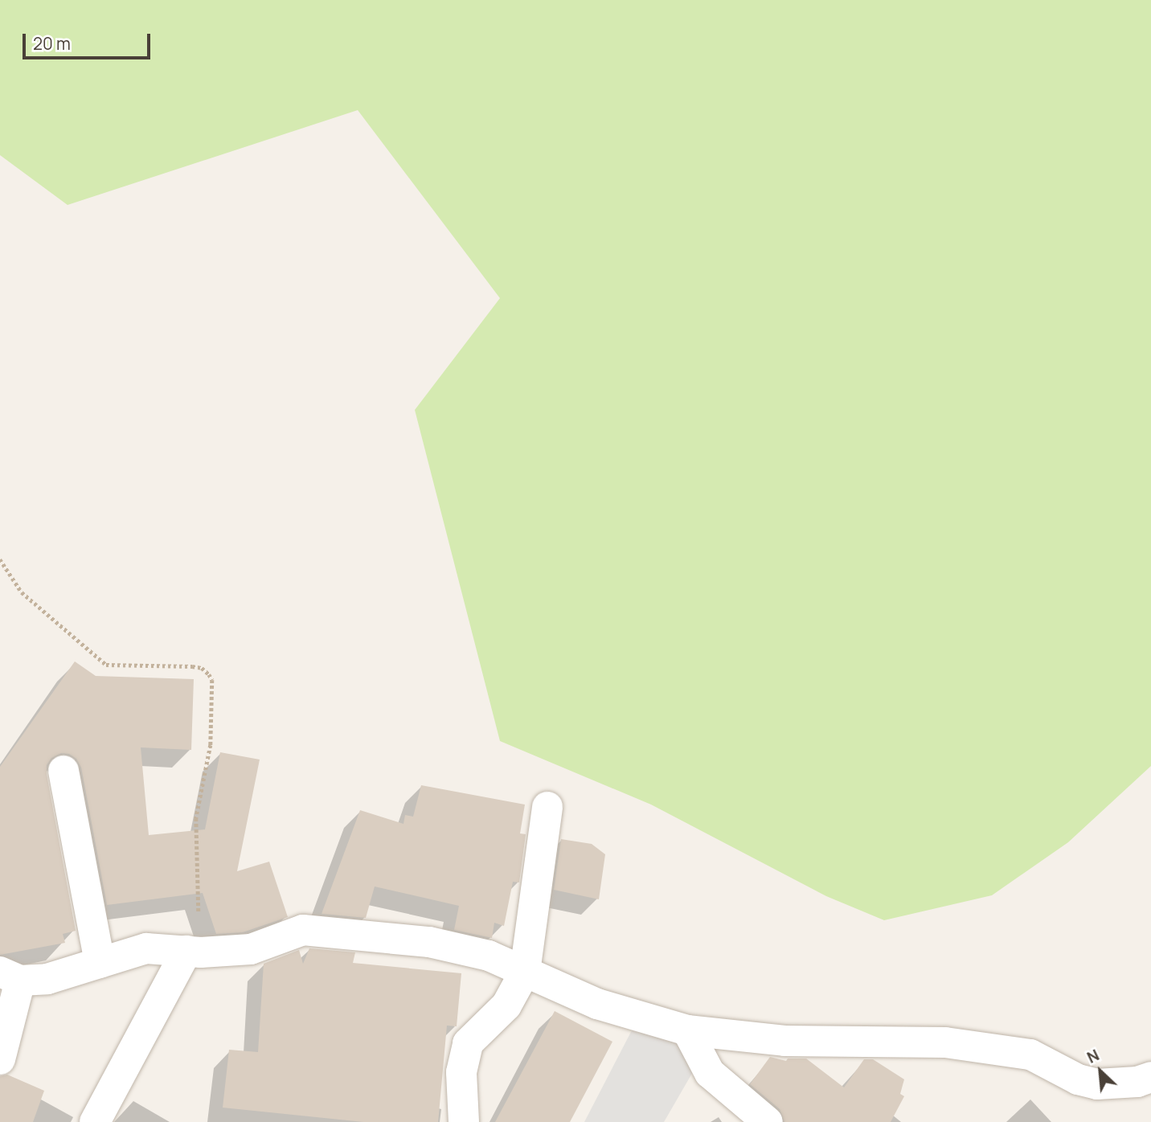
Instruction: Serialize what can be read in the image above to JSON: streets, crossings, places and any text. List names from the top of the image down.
{
  "scale_bar": "20 m",
  "north": "top left"
}
